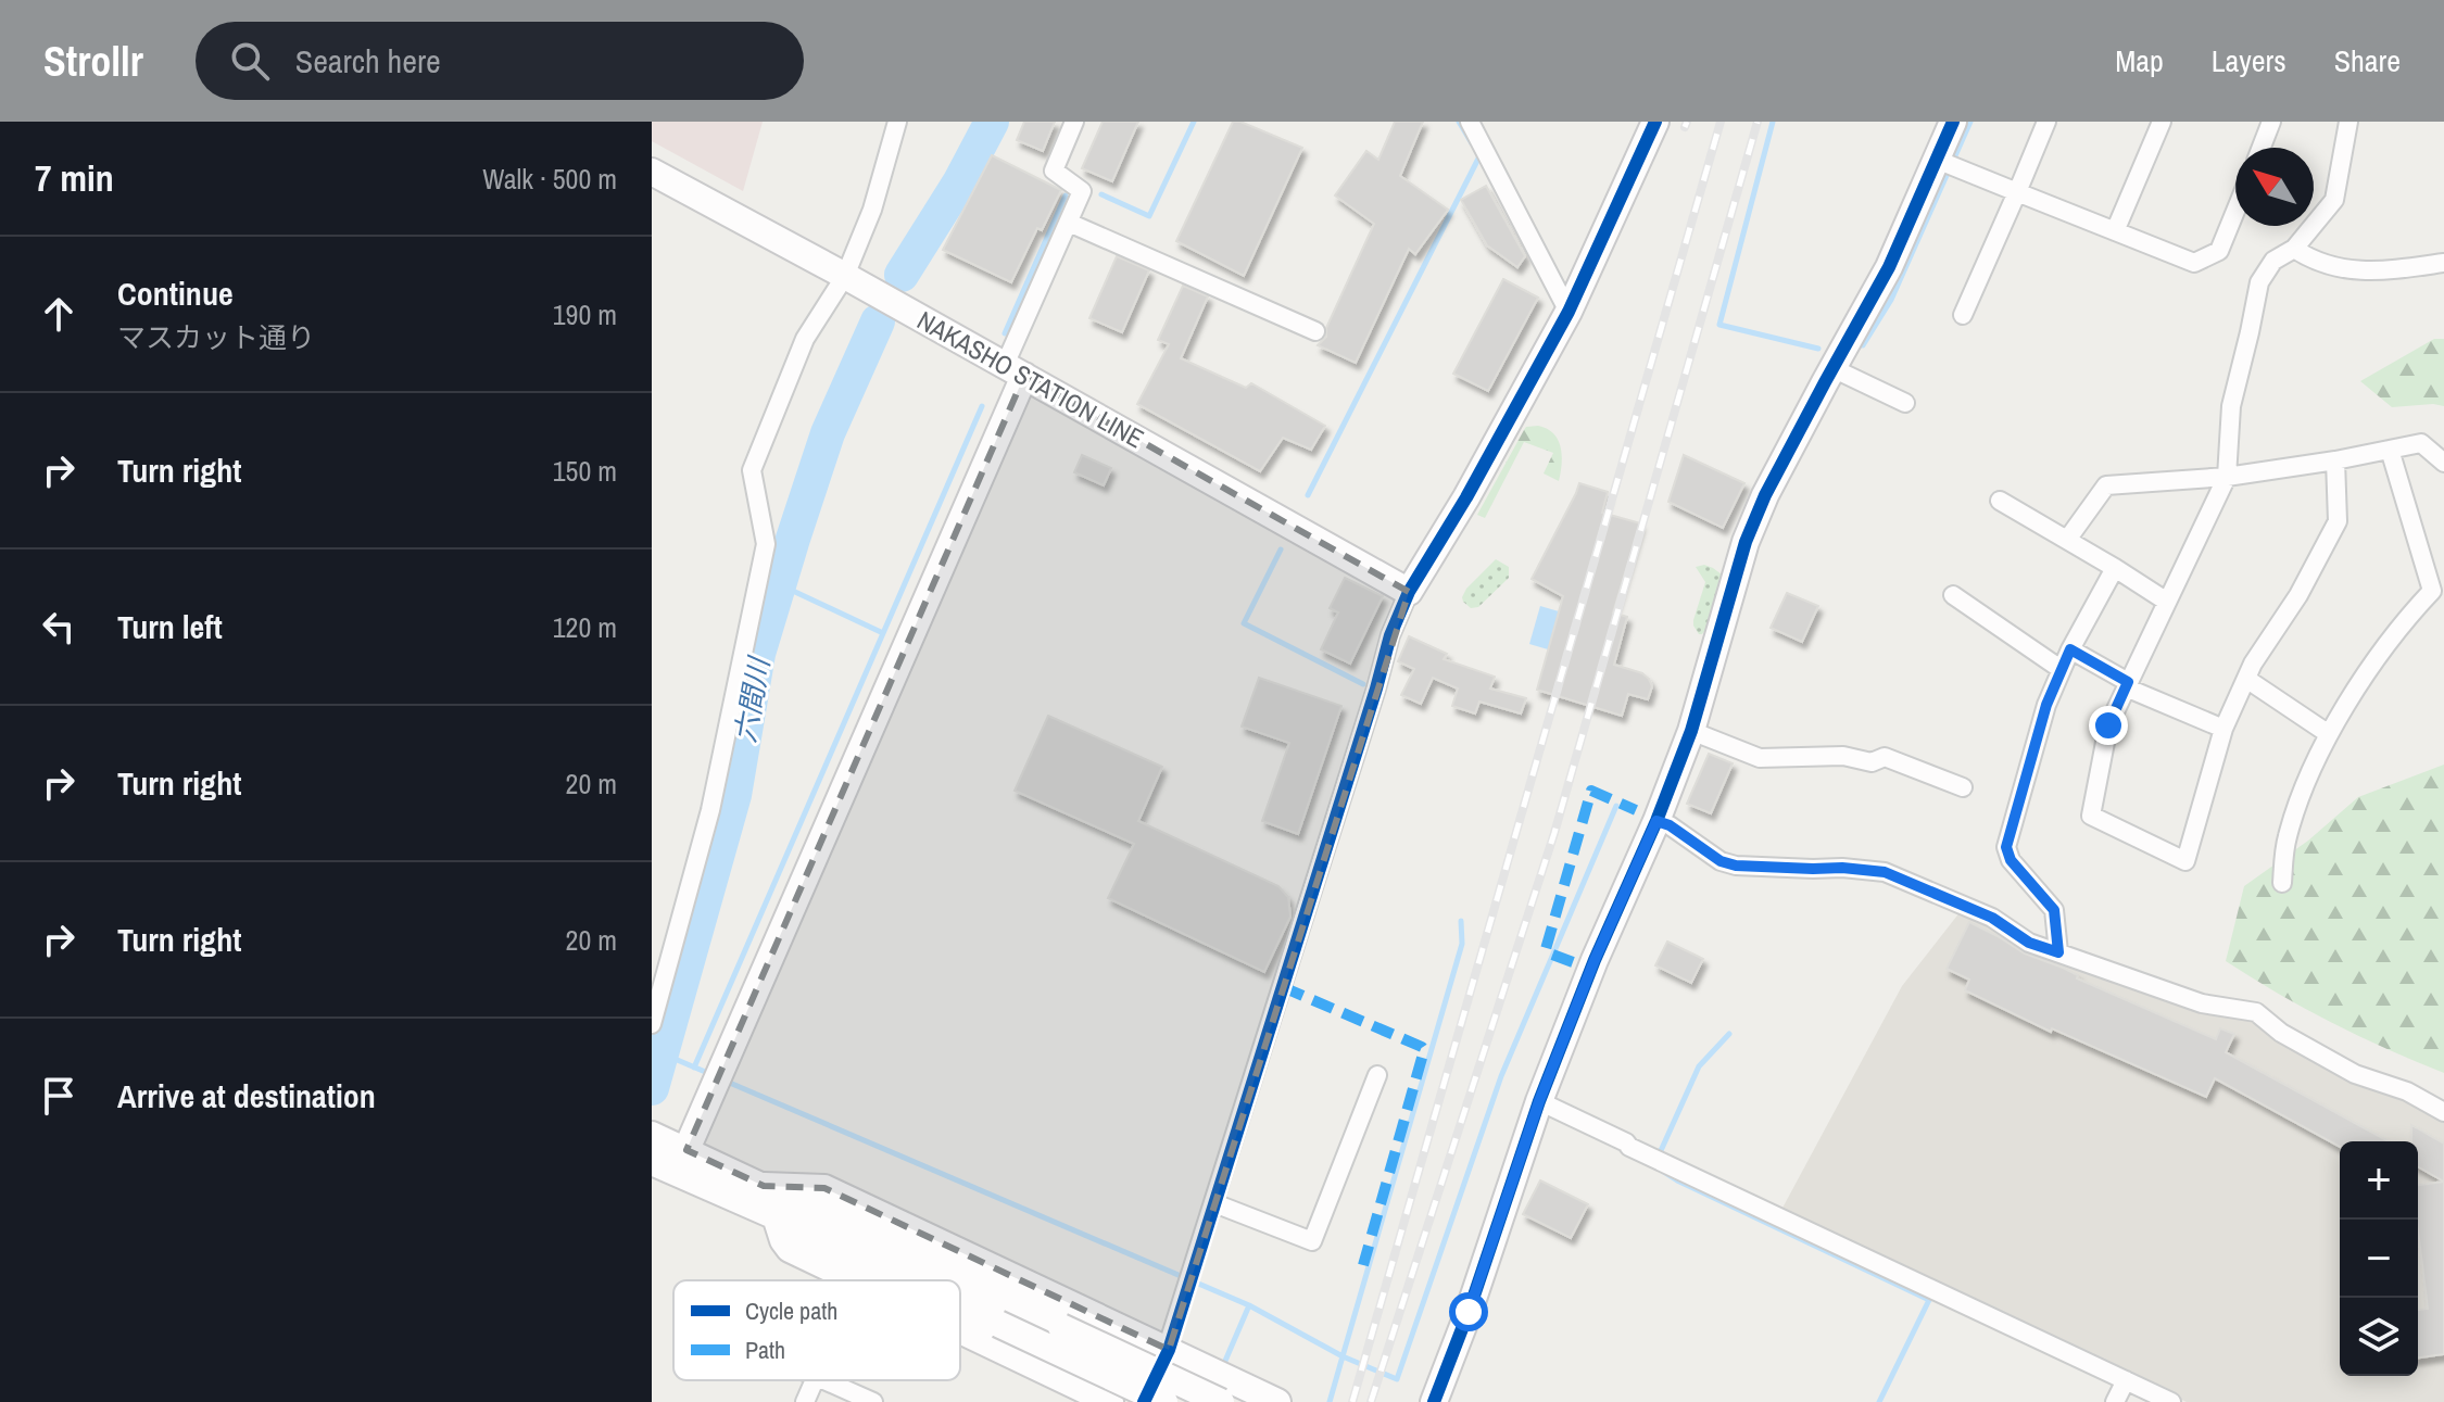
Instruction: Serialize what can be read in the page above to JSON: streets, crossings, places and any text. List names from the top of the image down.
{
  "streets": {
    "main road": ["NAKASHO STATION LINE"]
  },
  "water": ["六間川"],
  "legend": ["Cycle path", "Path"],
  "north": "top left",
  "page": {
    "header": "Strollr",
    "search": "Search here",
    "nav": ["Map", "Layers", "Share"],
    "heading": ["7 min", "Walk · 500 m"],
    "list": [
      ["Continue", "マスカット通り", "190 m"],
      ["Turn right", "150 m"],
      ["Turn left", "120 m"],
      ["Turn right", "20 m"],
      ["Turn right", "20 m"],
      "Arrive at destination"
    ],
    "map_buttons": ["+", "−"]
  }
}
